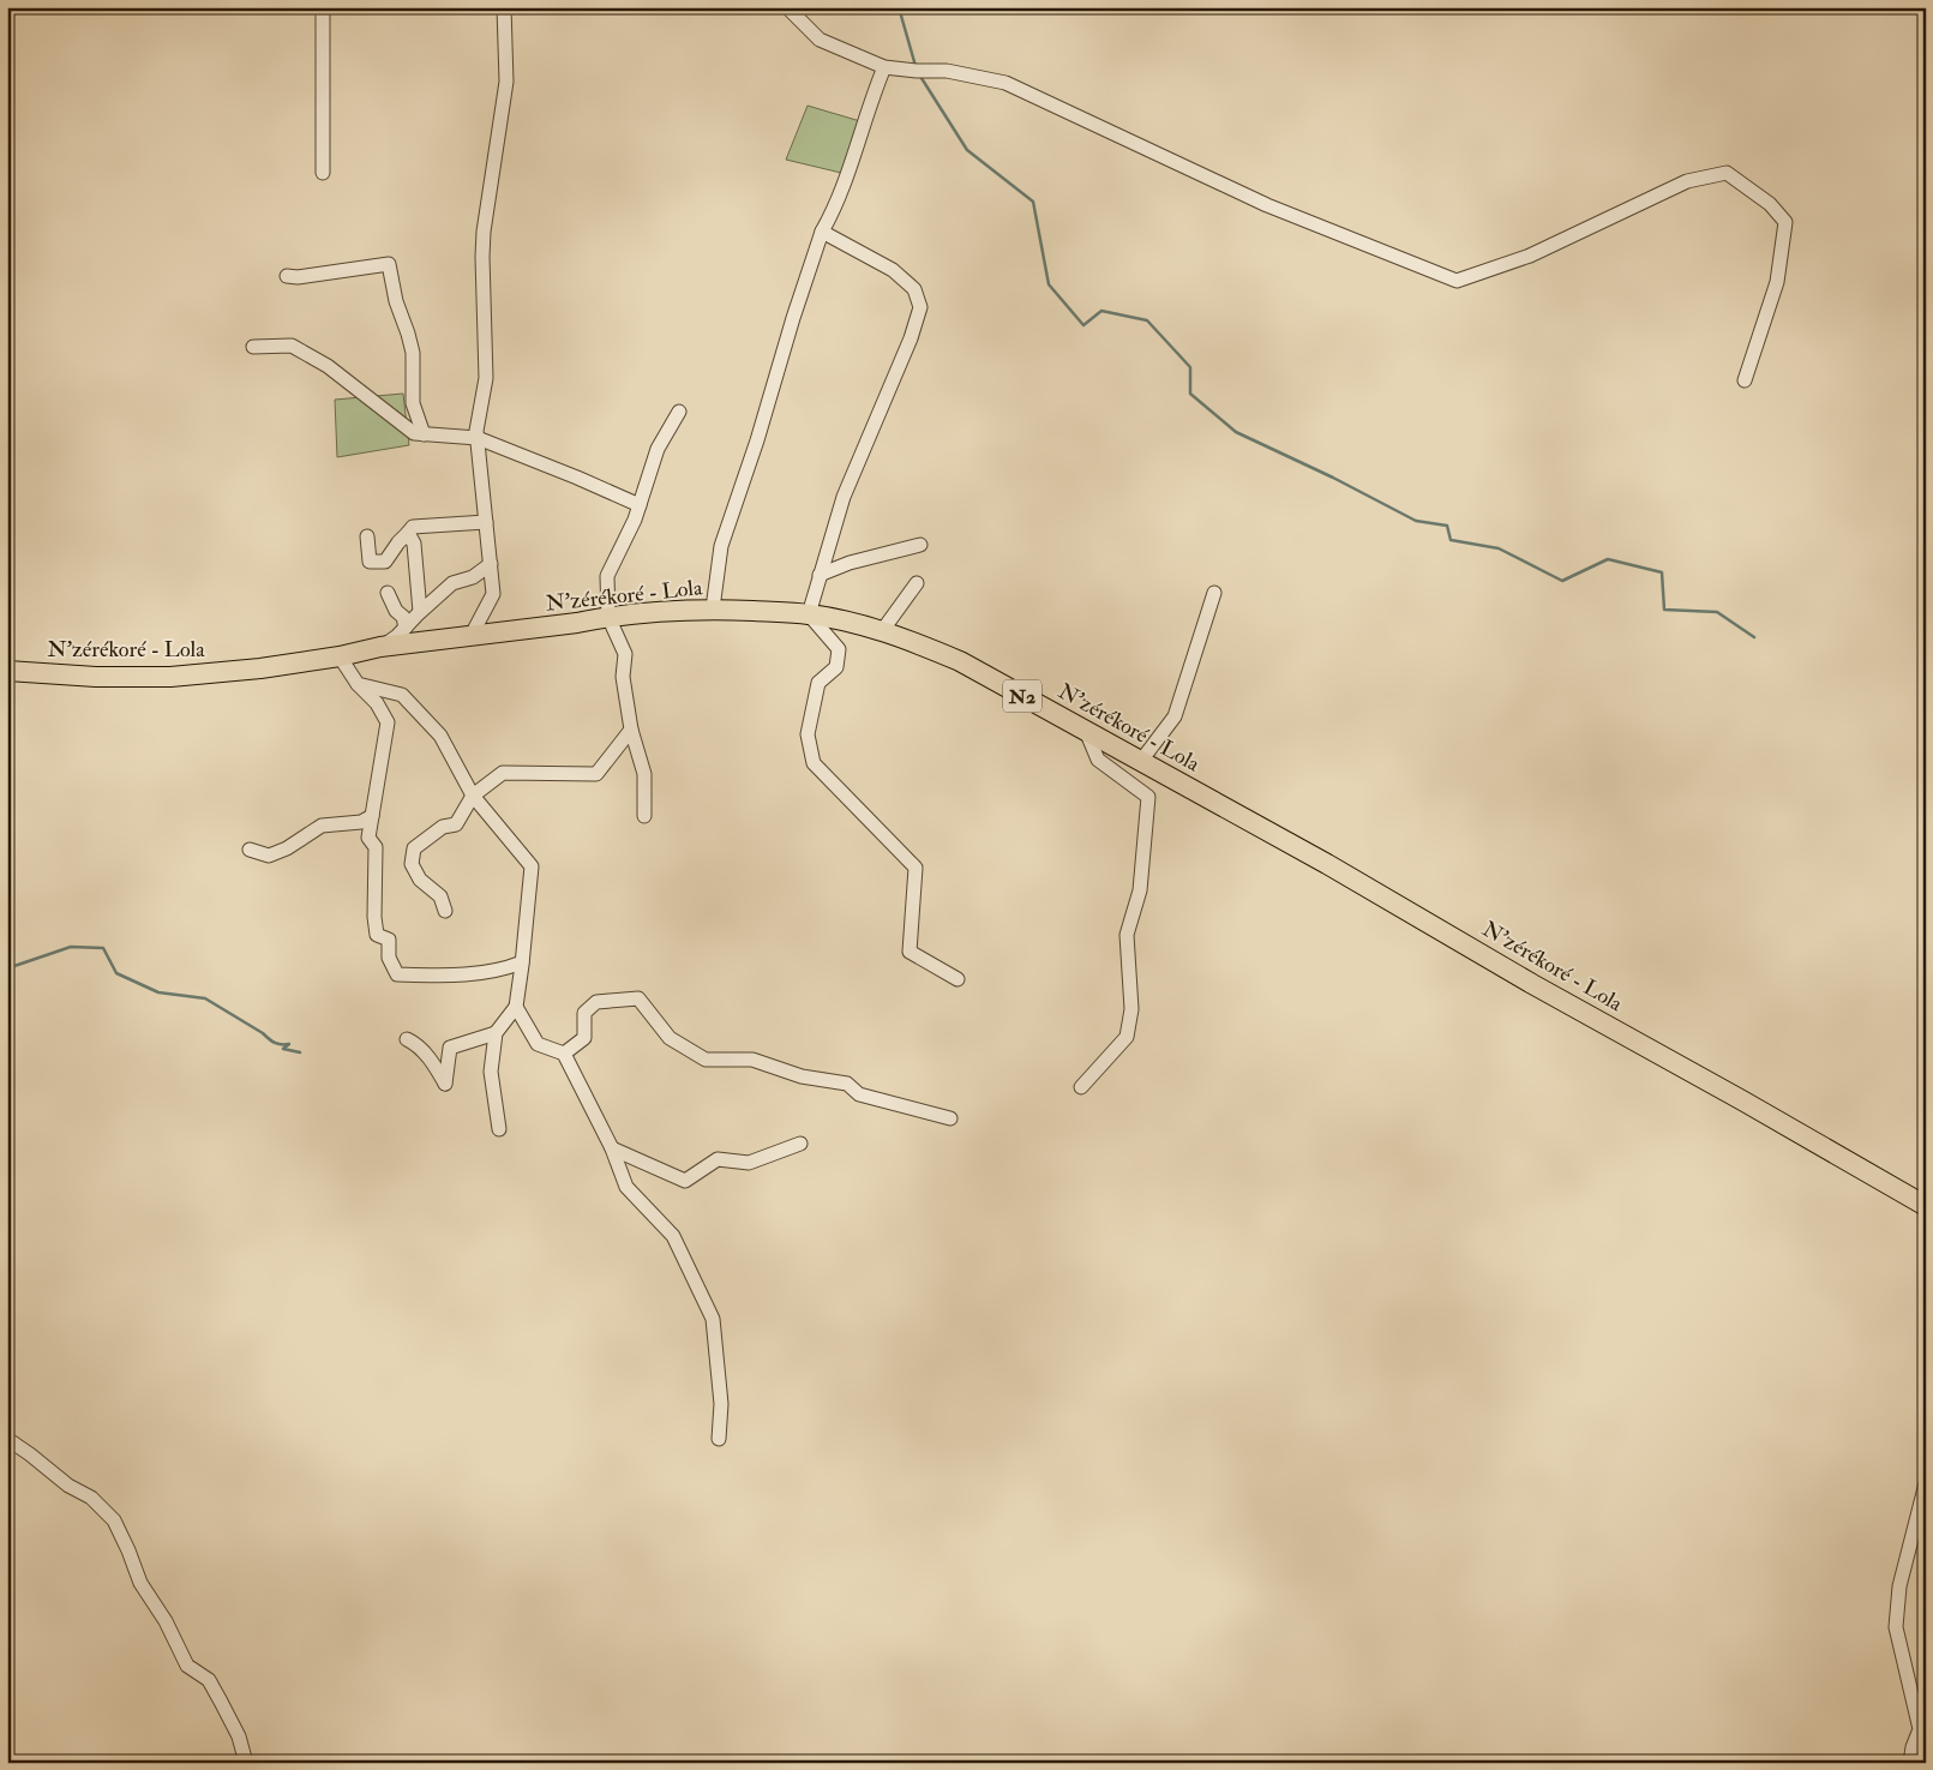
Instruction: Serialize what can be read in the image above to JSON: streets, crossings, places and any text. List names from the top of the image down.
{
  "streets": {
    "highway": ["N'zérékoré - Lola", "N2"]
  }
}
